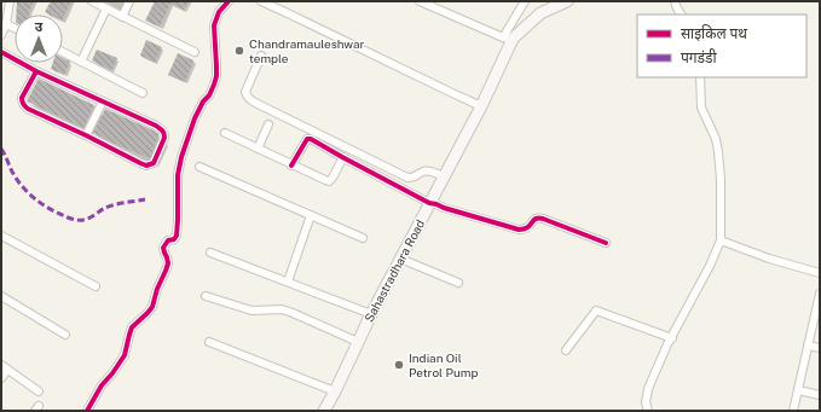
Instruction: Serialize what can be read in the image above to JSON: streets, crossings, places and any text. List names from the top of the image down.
{
  "streets": {
    "main road": ["Sahastradhara Road"]
  },
  "places": ["Chandramauleshwar temple", "Indian Oil Petrol Pump"],
  "legend": ["साइकिल पथ", "पगडंडी"],
  "north": "top"
}
